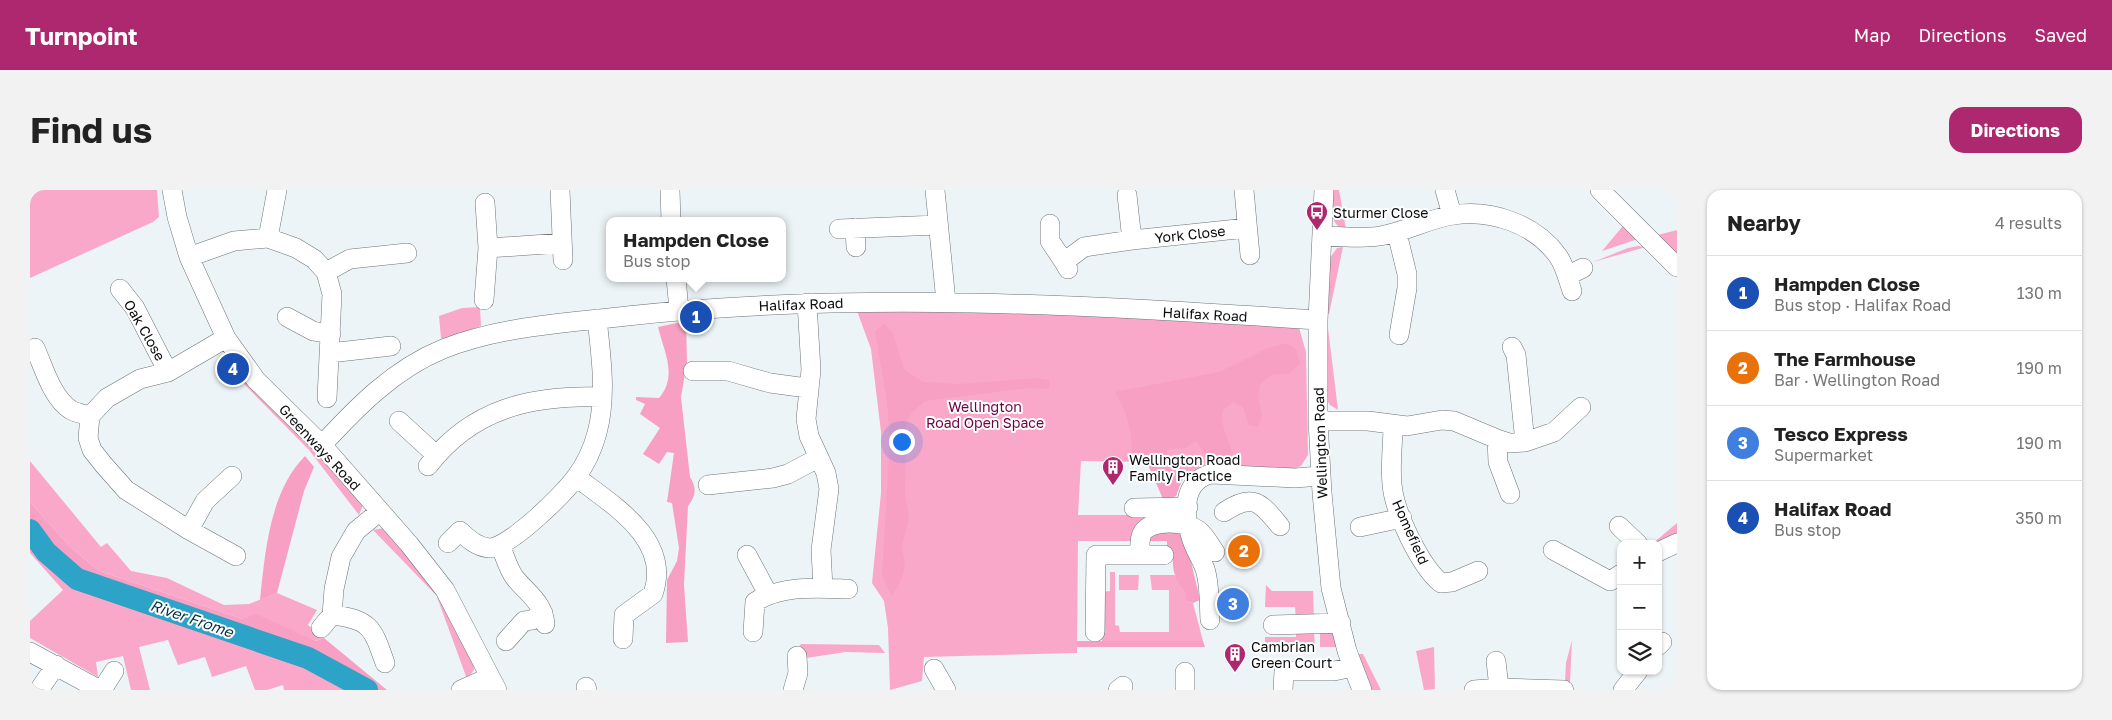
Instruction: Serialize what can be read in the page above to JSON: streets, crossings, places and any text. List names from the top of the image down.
{
  "streets": {
    "street": [
      "York Close",
      "Halifax Road",
      "Oak Close",
      "Wellington Road",
      "Greenways Road",
      "Homefield"
    ]
  },
  "crossings": [
    ["Halifax Road", "Wellington Road"],
    ["Halifax Road", "Greenways Road"],
    ["Oak Close", "Greenways Road"]
  ],
  "water": ["River Frome"],
  "parks": ["Wellington Road Open Space"],
  "places": {
    "bus stop": ["Sturmer Close"],
    "building": ["Wellington Road Family Practice", "Cambrian Green Court"]
  },
  "page": {
    "header": "Turnpoint",
    "nav": ["Map", "Directions", "Saved"],
    "buttons": "Directions",
    "title": "Find us",
    "heading": ["Nearby", "4 results"],
    "popup": ["Hampden Close", "Bus stop"],
    "list": [
      {
        "mark": "1",
        "name": "Hampden Close",
        "note": "Bus stop · Halifax Road",
        "value": "130 m"
      },
      {
        "mark": "2",
        "name": "The Farmhouse",
        "note": "Bar · Wellington Road",
        "value": "190 m"
      },
      {
        "mark": "3",
        "name": "Tesco Express",
        "note": "Supermarket",
        "value": "190 m"
      },
      {
        "mark": "4",
        "name": "Halifax Road",
        "note": "Bus stop",
        "value": "350 m"
      }
    ],
    "pins": [
      "1",
      "4",
      "2",
      "3"
    ],
    "map_buttons": ["+", "−"]
  }
}
